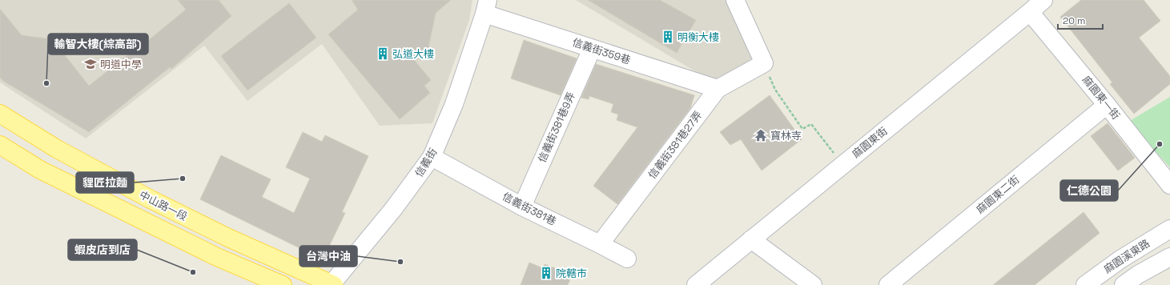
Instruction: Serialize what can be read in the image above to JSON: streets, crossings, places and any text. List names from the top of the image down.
{
  "streets": {
    "main road": ["中山路一段"],
    "street": [
      "信義街359巷",
      "麻園東一街",
      "信義街381巷9弄",
      "麻園東街",
      "信義街381巷27弄",
      "信義街",
      "麻園東二街",
      "信義街381巷",
      "麻園溪東路"
    ]
  },
  "crossings": [
    ["信義街359巷", "信義街381巷9弄"],
    ["信義街359巷", "信義街381巷27弄"],
    ["信義街359巷", "信義街"],
    ["麻園東一街", "麻園東街"],
    ["麻園東一街", "麻園東二街"],
    ["信義街381巷9弄", "信義街381巷"],
    ["信義街381巷27弄", "信義街381巷"],
    ["信義街", "中山路一段"],
    ["信義街", "信義街381巷"]
  ],
  "places": {
    "building": ["明衡大樓", "弘道大樓", "院轄市"],
    "school or university": ["明道中學"],
    "other": [
      "輸智大樓(綜高部)",
      "仁德公園",
      "貍匠拉麵",
      "台灣中油",
      "蝦皮店到店"
    ],
    "temple": ["寶林寺"]
  },
  "scale_bar": "20 m"
}
